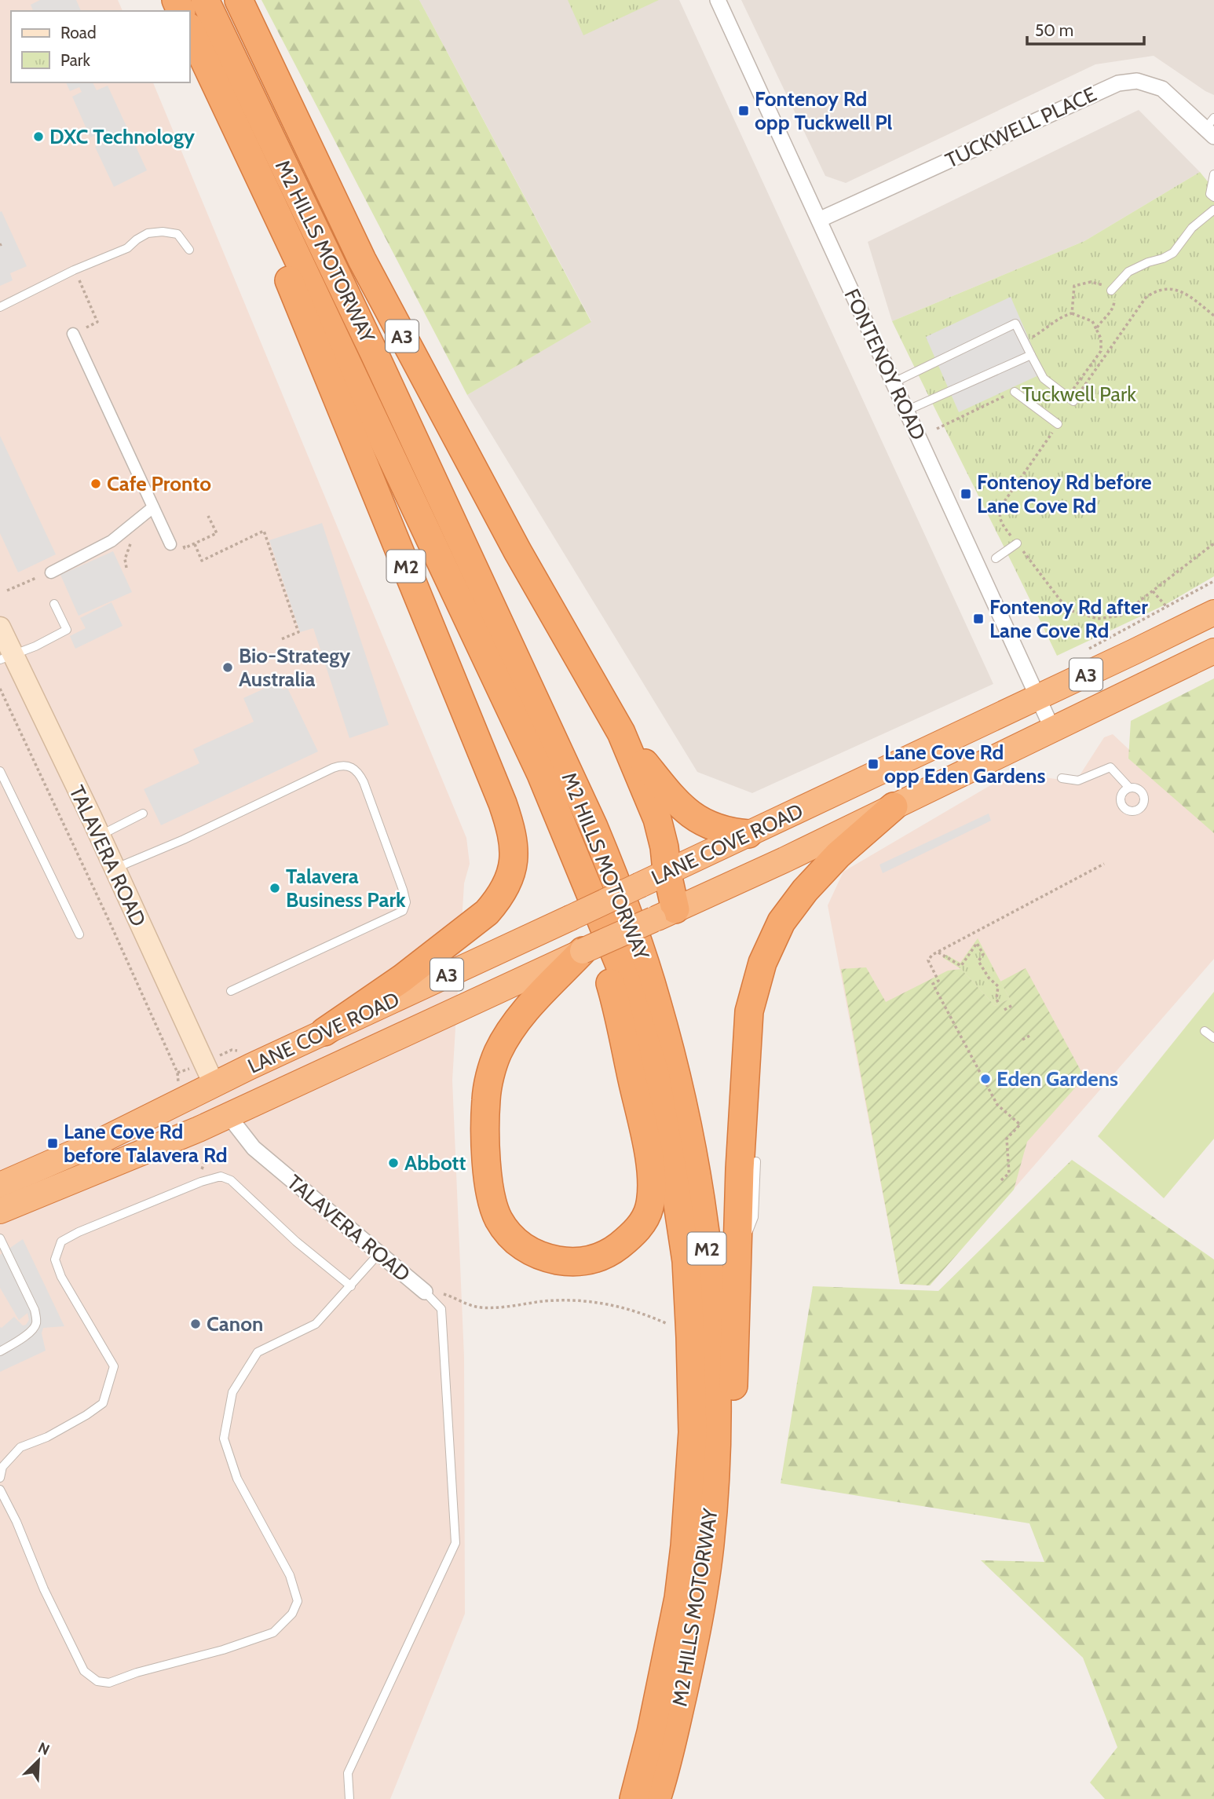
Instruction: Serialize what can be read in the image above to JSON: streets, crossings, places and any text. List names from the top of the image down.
{
  "streets": {
    "highway": [
      "M2 HILLS MOTORWAY",
      "A3",
      "M2",
      "LANE COVE ROAD"
    ],
    "main road": ["TALAVERA ROAD"],
    "street": ["TUCKWELL PLACE", "FONTENOY ROAD"]
  },
  "crossings": [
    ["TUCKWELL PLACE", "FONTENOY ROAD"],
    ["M2 HILLS MOTORWAY", "M2"],
    ["A3", "LANE COVE ROAD"],
    ["FONTENOY ROAD", "LANE COVE ROAD"],
    ["M2", "LANE COVE ROAD"],
    ["LANE COVE ROAD", "TALAVERA ROAD"]
  ],
  "parks": ["Tuckwell Park"],
  "places": {
    "transit": [
      "Fontenoy Rd opp Tuckwell Pl",
      "Fontenoy Rd before Lane Cove Rd",
      "Fontenoy Rd after Lane Cove Rd",
      "Lane Cove Rd opp Eden Gardens",
      "Lane Cove Rd before Talavera Rd"
    ],
    "other": [
      "DXC Technology",
      "Cafe Pronto",
      "Bio-Strategy Australia",
      "Talavera Business Park",
      "Eden Gardens",
      "Abbott",
      "Canon"
    ]
  },
  "legend": ["Road", "Park"],
  "scale_bar": "50 m",
  "north": "top right"
}
